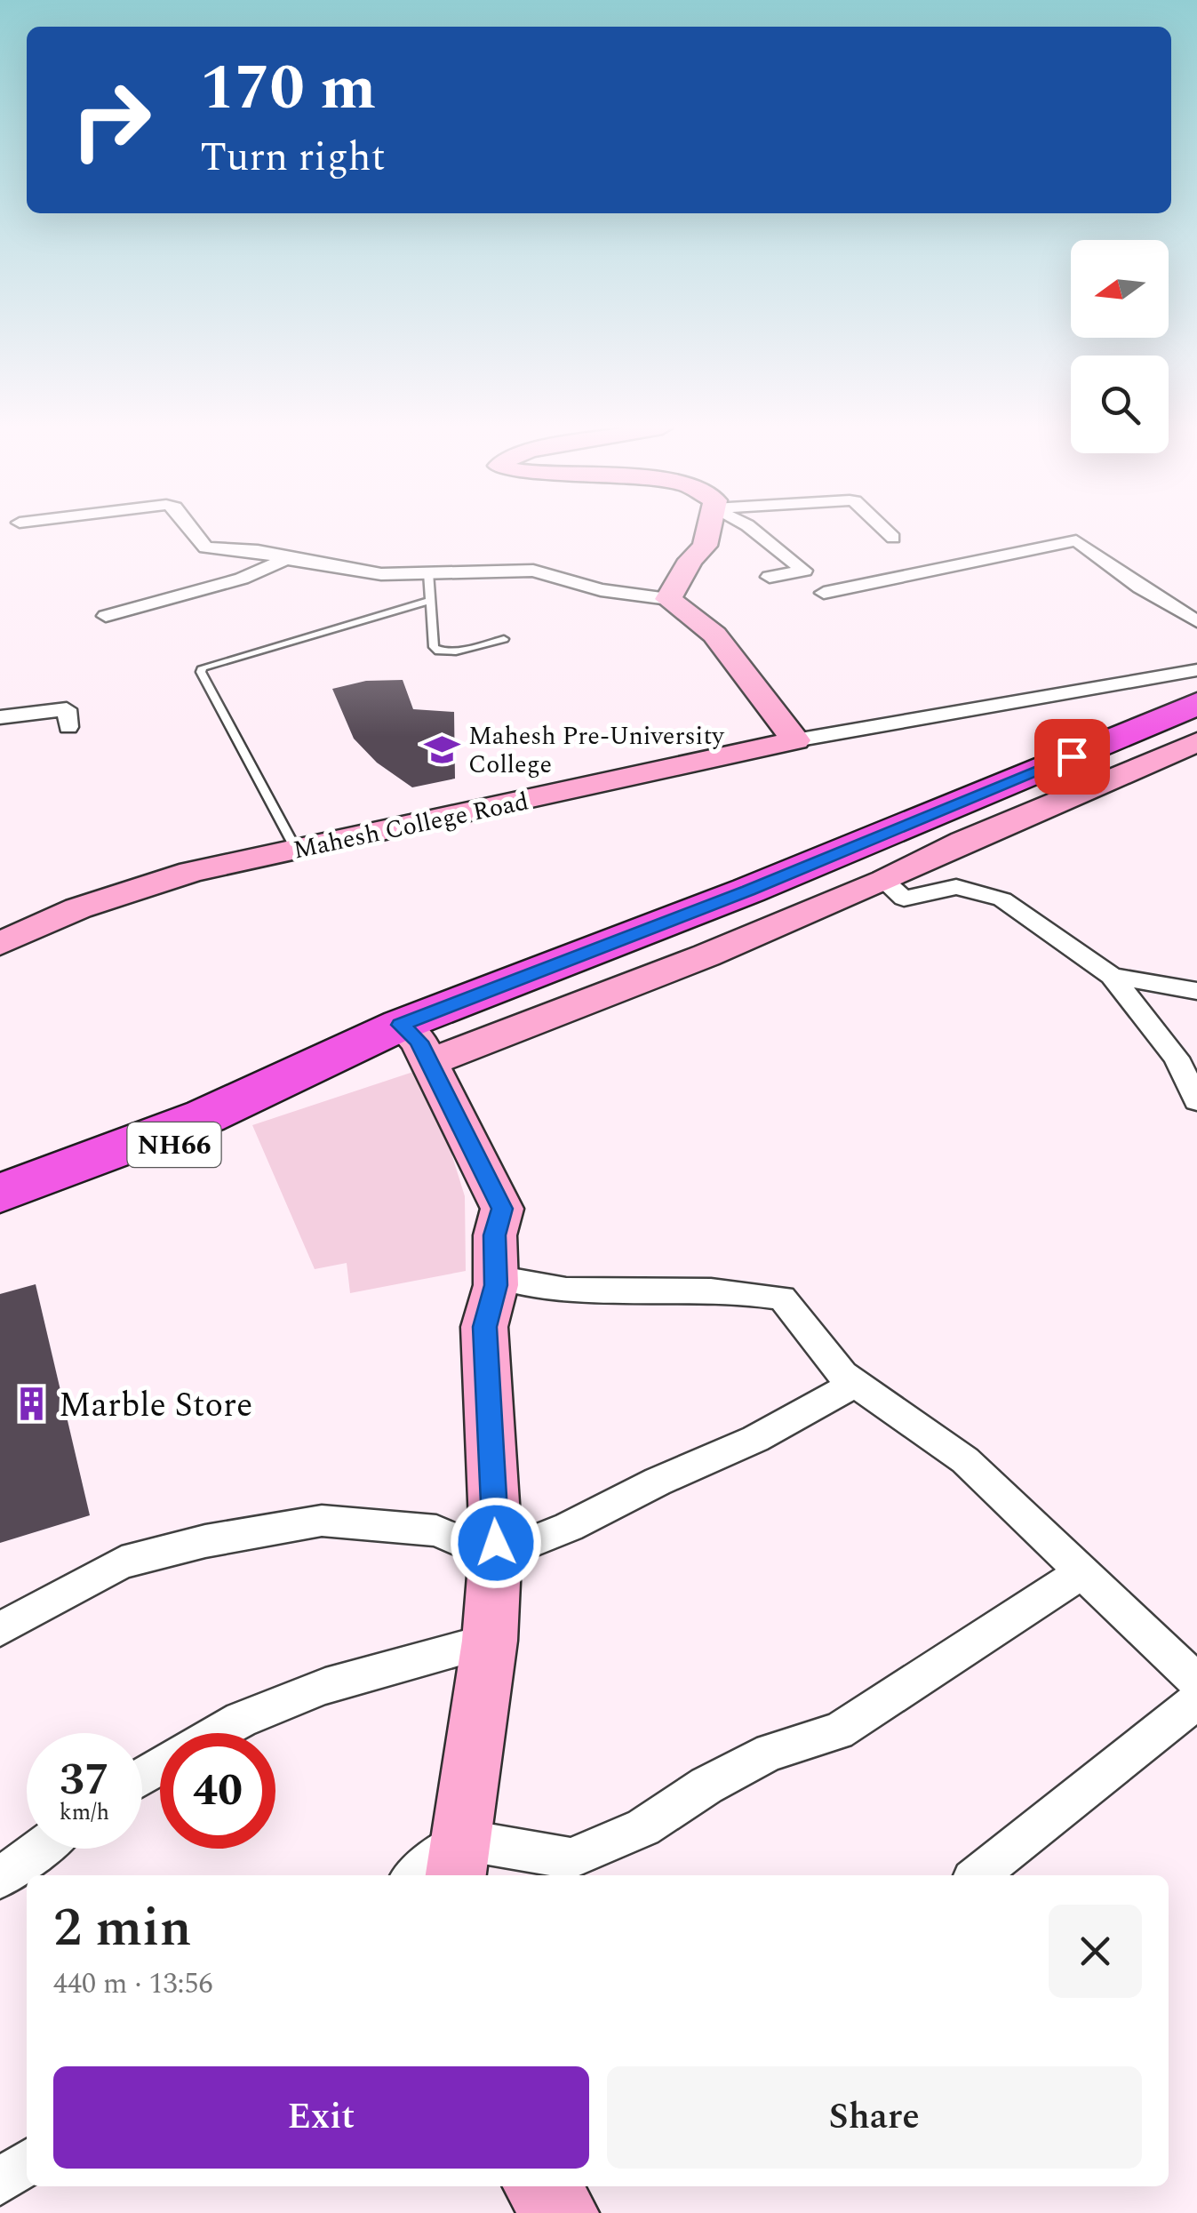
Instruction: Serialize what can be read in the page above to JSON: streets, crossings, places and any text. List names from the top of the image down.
{
  "streets": {
    "highway": ["NH66"],
    "street": ["Mahesh College Road"]
  },
  "places": {
    "school or university": ["Mahesh Pre-University College"],
    "building": ["Marble Store"]
  },
  "north": "left",
  "page": {
    "turn": ["170 m", "Turn right"],
    "speed": "37 km/h",
    "limit": "40",
    "heading": ["2 min", "440 m · 13:56"],
    "buttons": ["Exit", "Share"]
  }
}
